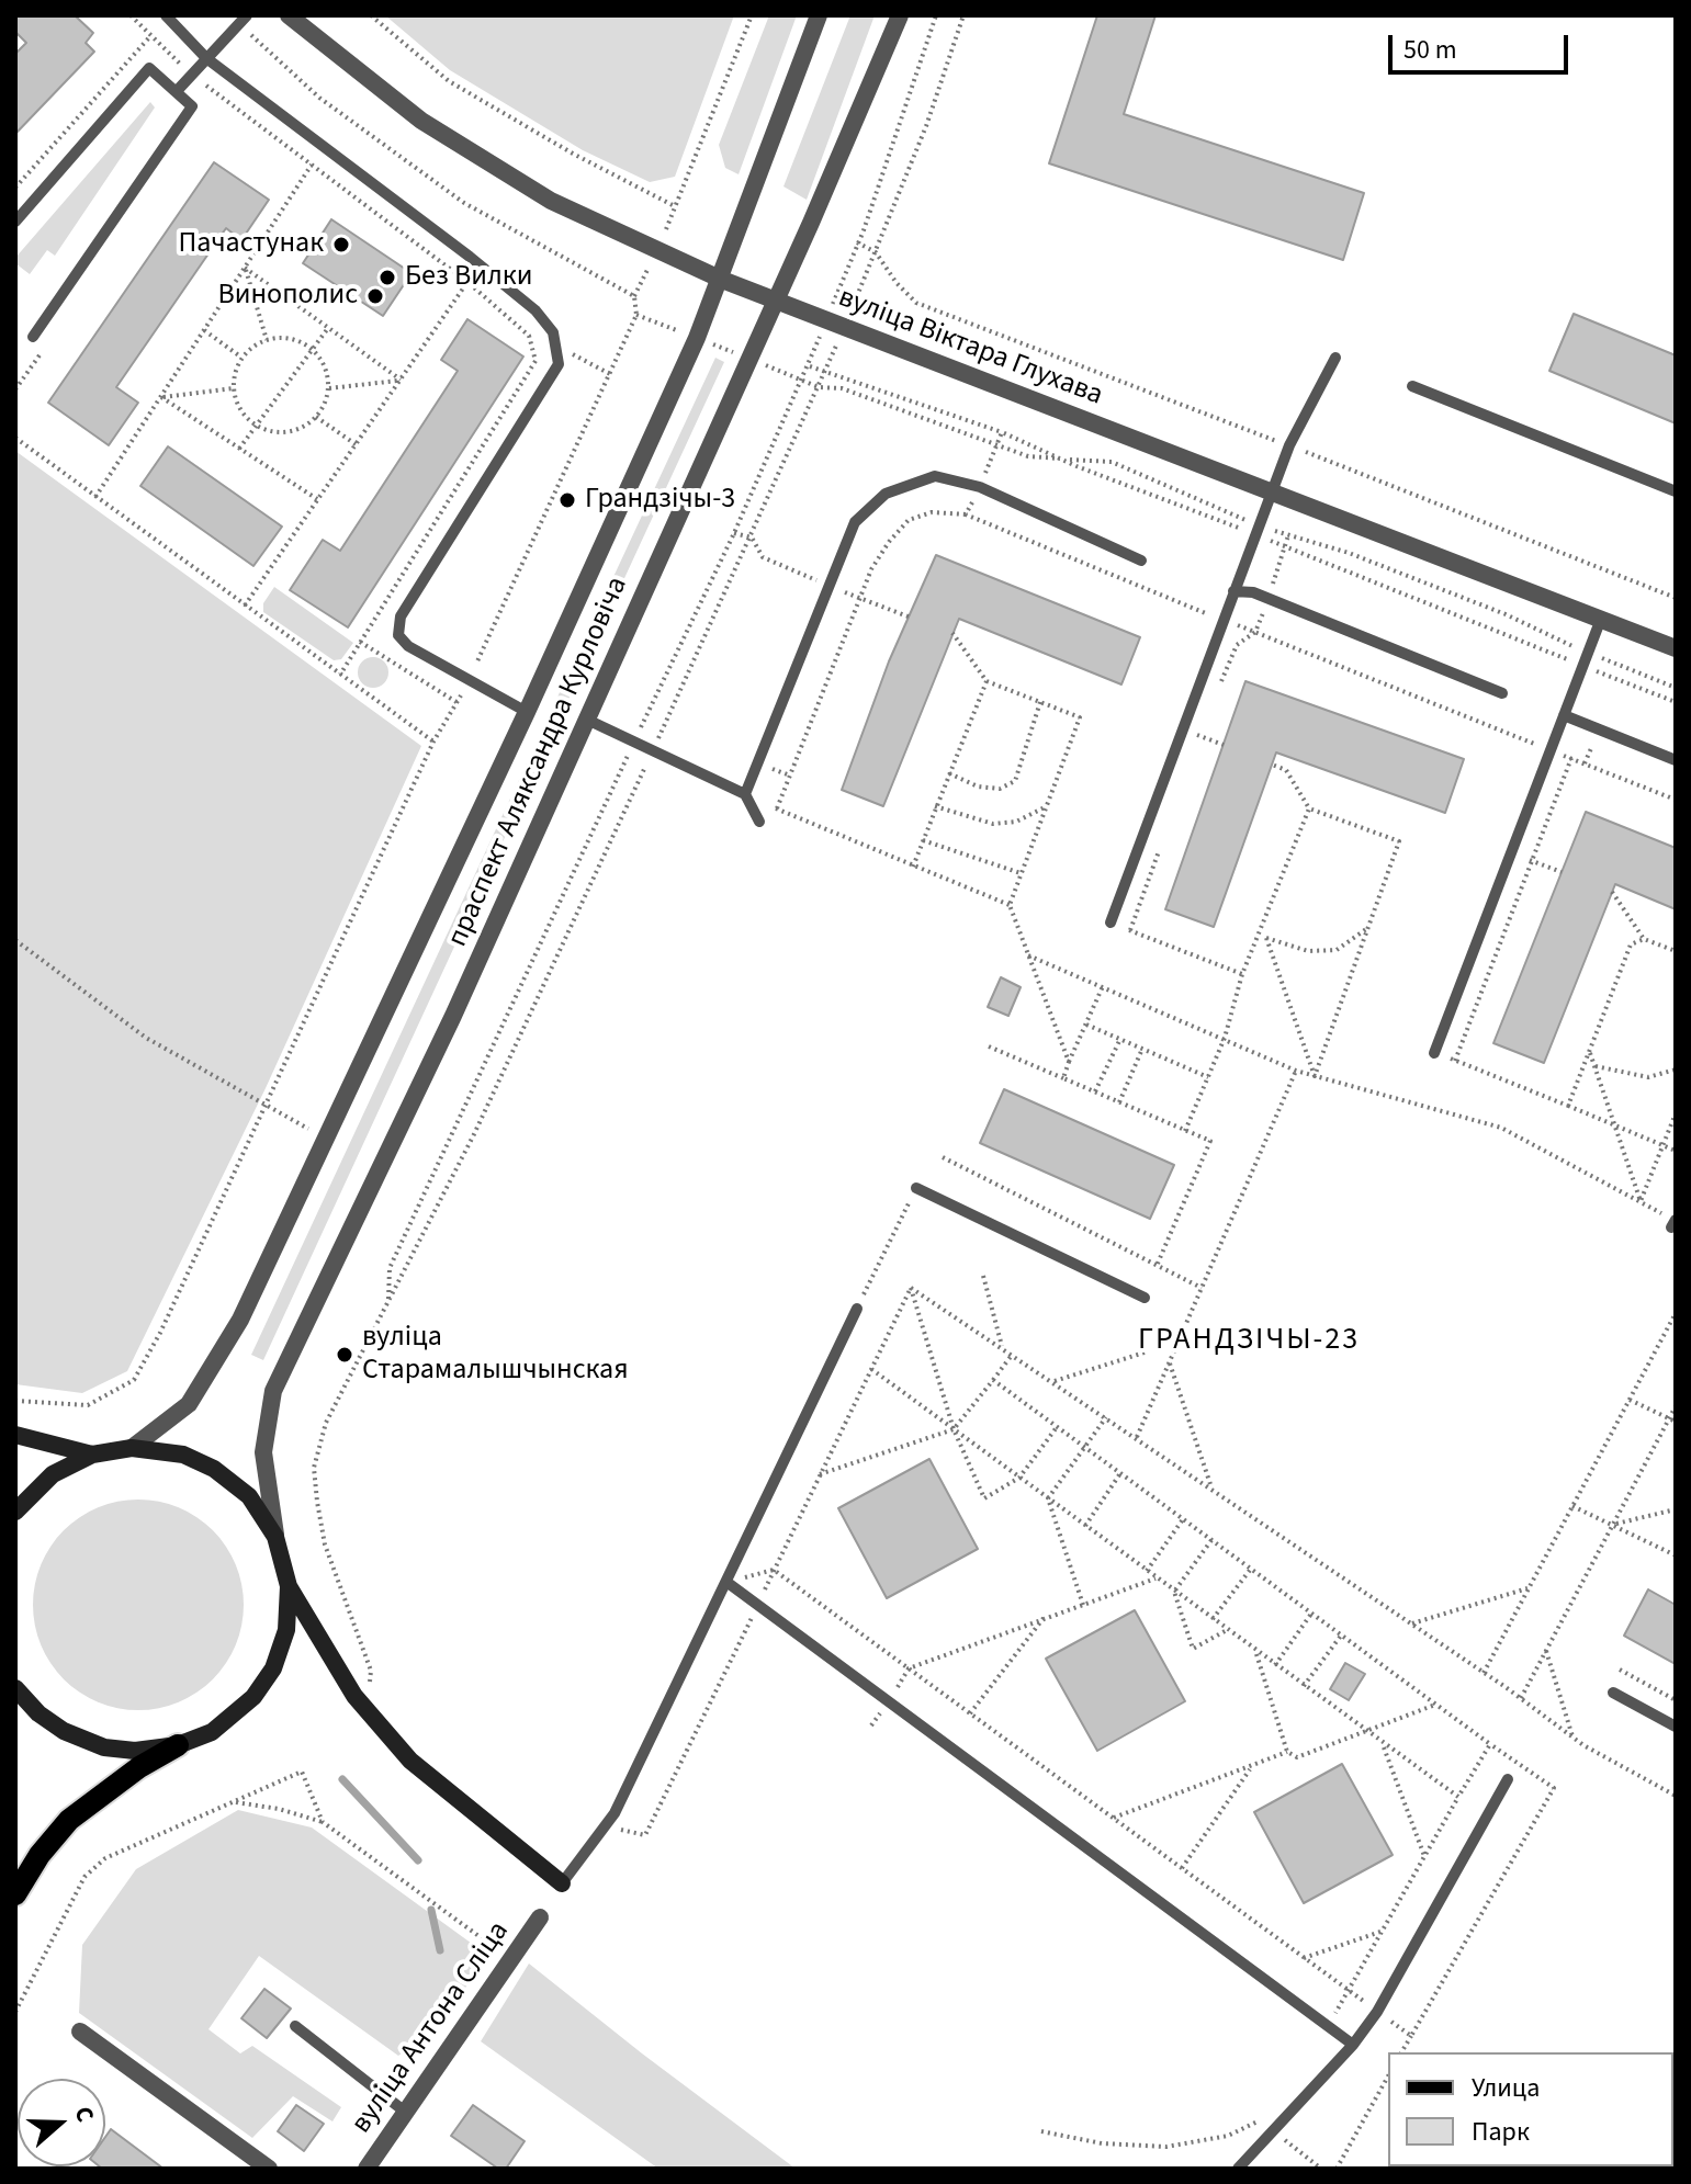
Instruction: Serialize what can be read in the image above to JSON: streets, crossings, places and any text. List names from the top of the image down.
{
  "streets": {
    "street": ["вуліца Віктара Глухава", "праспект Аляксандра Курловіча", "вуліца Антона Сліца"]
  },
  "crossings": [
    ["вуліца Віктара Глухава", "праспект Аляксандра Курловіча"]
  ],
  "districts": ["ГРАНДЗІЧЫ-23"],
  "places": [
    "Пачастунак",
    "Без Вилки",
    "Винополис",
    "Грандзічы-3",
    "вуліца Старамалышчынская"
  ],
  "legend": ["Улица", "Парк"],
  "scale_bar": "50 m",
  "north": "right"
}
